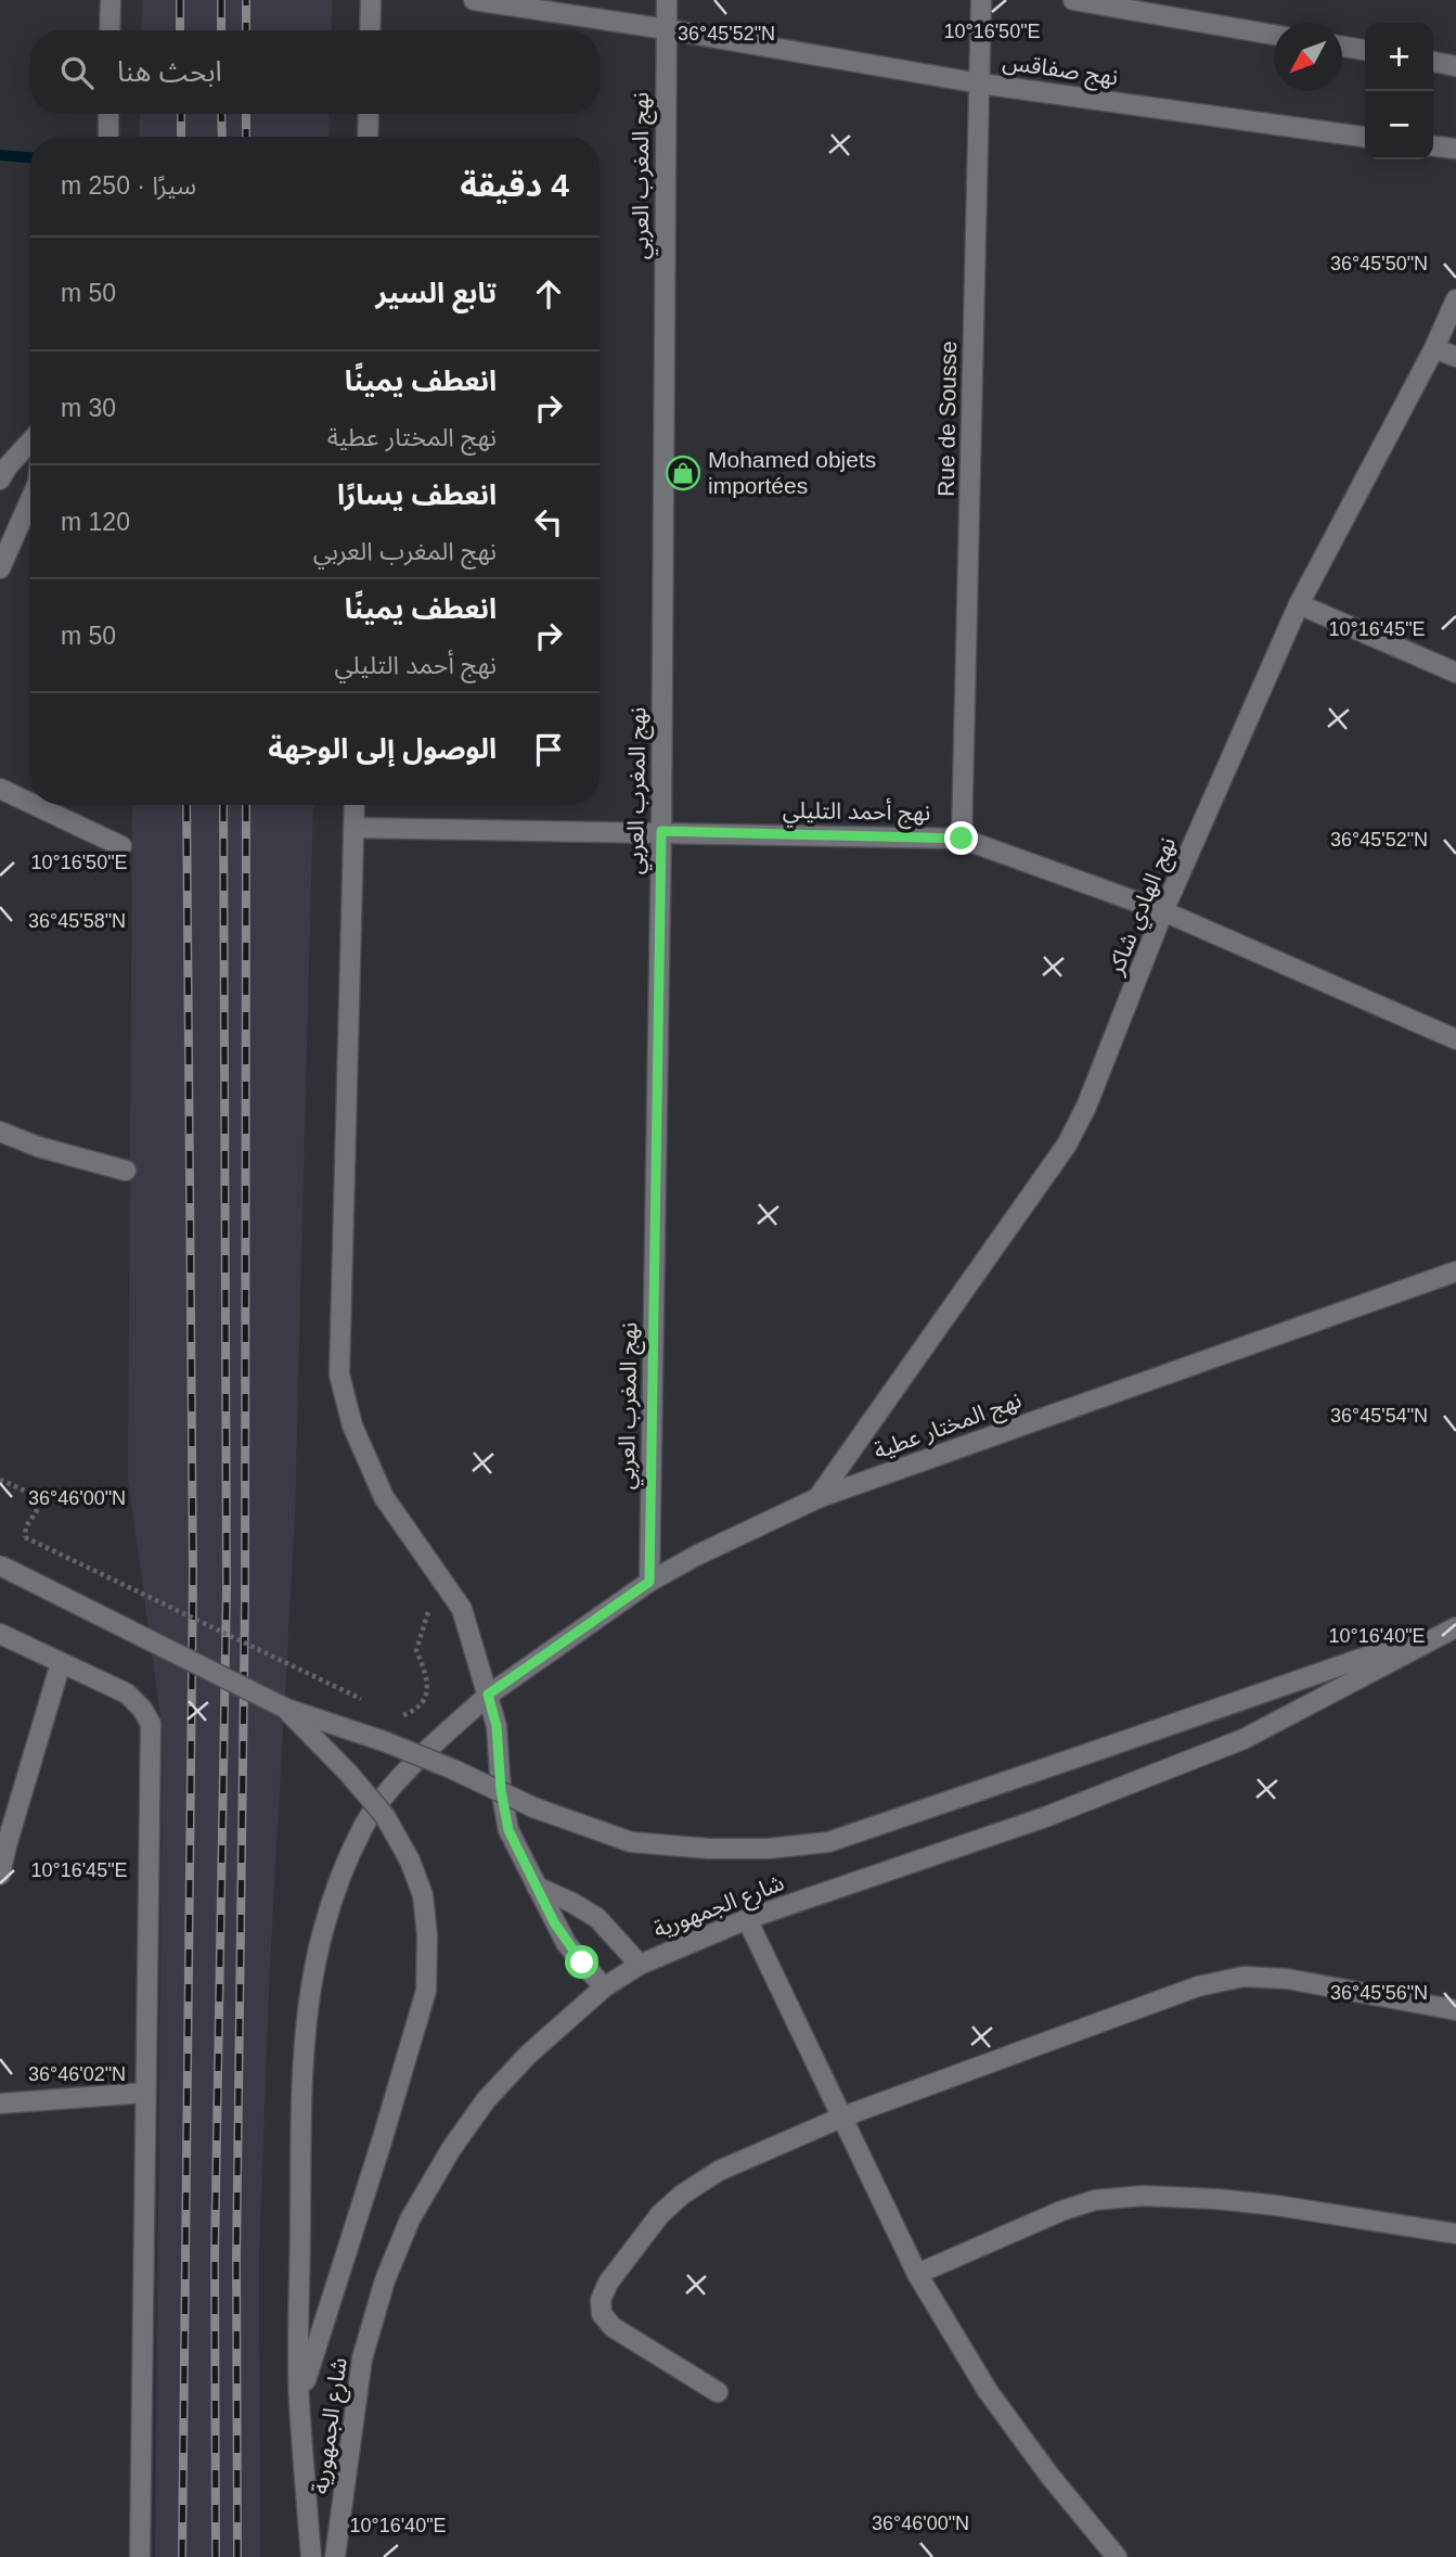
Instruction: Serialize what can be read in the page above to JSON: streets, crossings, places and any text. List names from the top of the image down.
{
  "streets": {
    "street": [
      "نهج صفاقس",
      "نهج المغرب العربي",
      "Rue de Sousse",
      "نهج أحمد التليلي",
      "نهج الهادي شاكر",
      "نهج المختار عطية",
      "شارع الجمهورية"
    ]
  },
  "crossings": [
    ["نهج صفاقس", "نهج المغرب العربي"],
    ["نهج صفاقس", "Rue de Sousse"],
    ["نهج المغرب العربي", "نهج أحمد التليلي"],
    ["نهج المغرب العربي", "نهج المختار عطية"],
    ["Rue de Sousse", "نهج أحمد التليلي"],
    ["نهج أحمد التليلي", "نهج الهادي شاكر"],
    ["نهج الهادي شاكر", "نهج المختار عطية"]
  ],
  "places": {
    "shop": ["Mohamed objets importées"]
  },
  "north": "bottom left",
  "page": {
    "map_buttons": ["+", "−"],
    "search": "ابحث هنا",
    "heading": ["4 دقيقة", "سيرًا · 250 m"],
    "list": [
      ["تابع السير", "50 m"],
      ["انعطف يمينًا", "نهج المختار عطية", "30 m"],
      ["انعطف يسارًا", "نهج المغرب العربي", "120 m"],
      ["انعطف يمينًا", "نهج أحمد التليلي", "50 m"],
      "الوصول إلى الوجهة"
    ]
  },
  "coordinates": [
    "10°16'50\"E",
    "36°45'52\"N",
    "36°45'50\"N",
    "10°16'45\"E",
    "36°45'58\"N",
    "36°45'54\"N",
    "36°46'00\"N",
    "10°16'40\"E",
    "36°45'56\"N",
    "36°46'02\"N"
  ]
}
